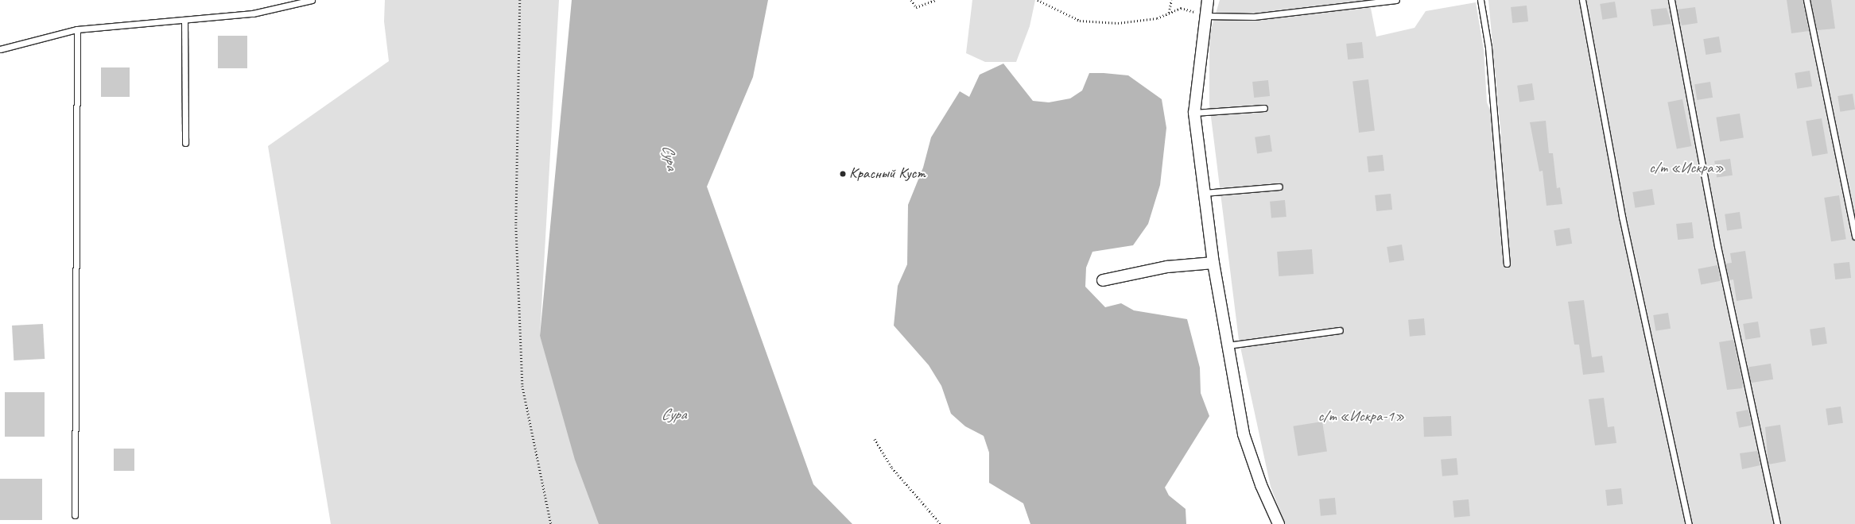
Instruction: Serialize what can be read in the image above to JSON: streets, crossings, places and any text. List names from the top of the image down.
{
  "water": ["Сура"],
  "parks": ["с/т «Искра»", "с/т «Искра-1»"],
  "places": ["Красный Куст"]
}
